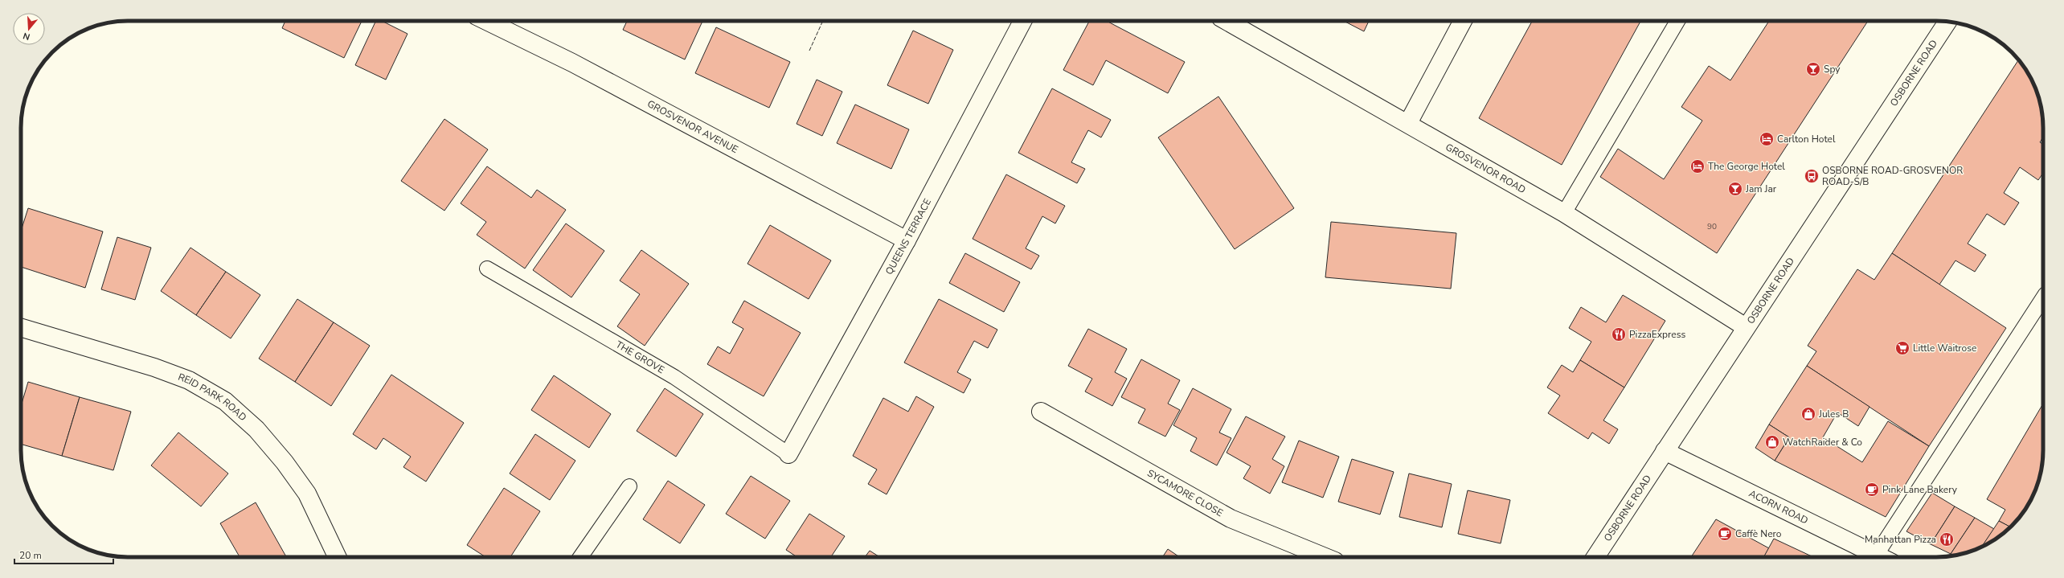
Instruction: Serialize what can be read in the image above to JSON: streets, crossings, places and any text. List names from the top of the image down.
{
  "streets": {
    "street": [
      "OSBORNE ROAD",
      "GROSVENOR AVENUE",
      "GROSVENOR ROAD",
      "QUEENS TERRACE",
      "REID PARK ROAD",
      "SYCAMORE CLOSE",
      "ACORN ROAD"
    ],
    "lane": ["THE GROVE"]
  },
  "crossings": [
    ["OSBORNE ROAD", "GROSVENOR ROAD"],
    ["OSBORNE ROAD", "ACORN ROAD"],
    ["GROSVENOR AVENUE", "QUEENS TERRACE"],
    ["QUEENS TERRACE", "THE GROVE"]
  ],
  "places": {
    "bar": ["Spy", "Jam Jar"],
    "hotel": ["Carlton Hotel", "The George Hotel"],
    "bus stop": ["OSBORNE ROAD-GROSVENOR ROAD-S/B"],
    "restaurant": ["PizzaExpress", "Manhattan Pizza"],
    "supermarket": ["Little Waitrose"],
    "shop": ["Jules B", "WatchRaider & Co"],
    "cafe": ["Pink Lane Bakery", "Caffè Nero"]
  },
  "house_numbers": ["90"],
  "scale_bar": "20 m",
  "north": "bottom"
}
